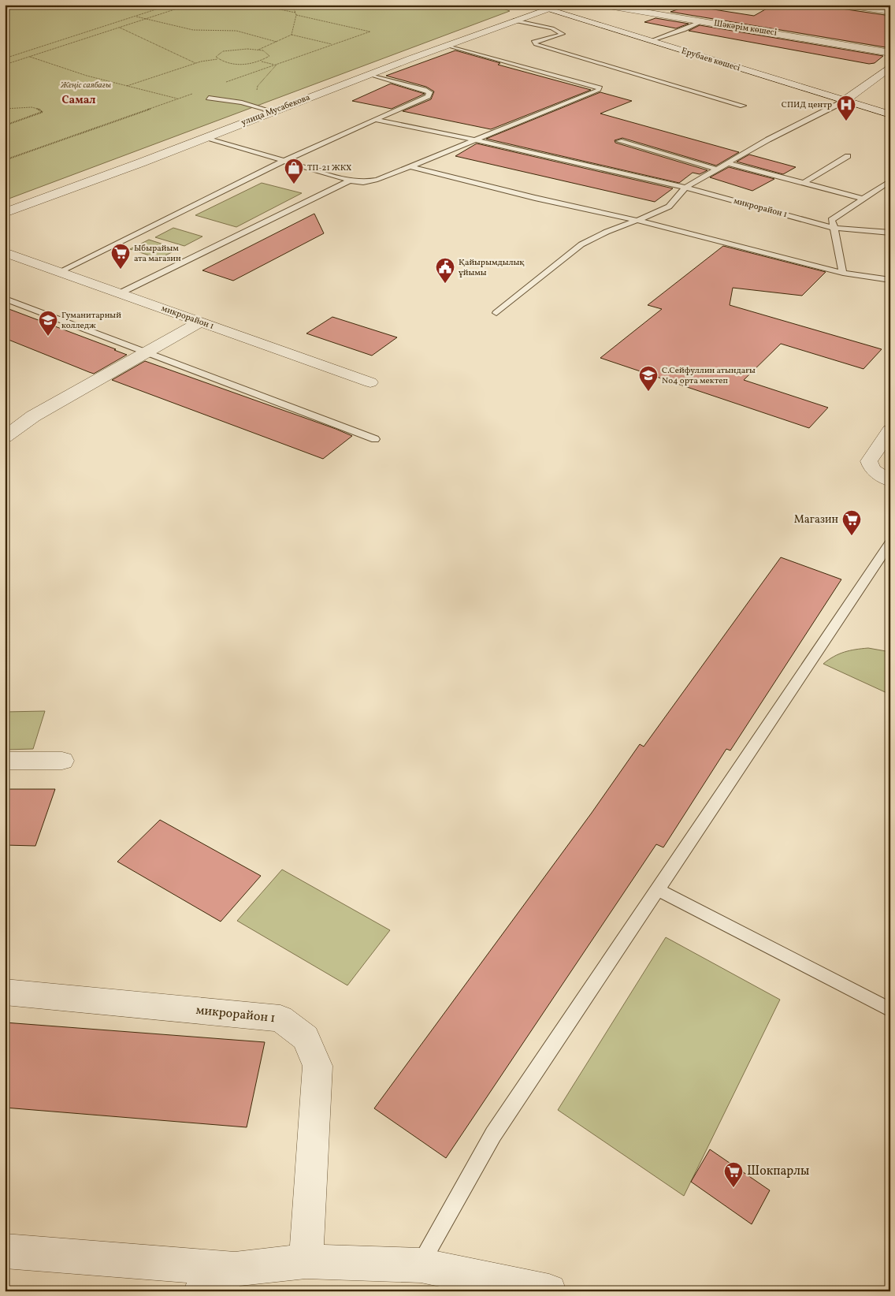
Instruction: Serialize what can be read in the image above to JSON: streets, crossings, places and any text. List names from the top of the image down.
{
  "streets": {
    "street": [
      "Шәкәрім көшесі",
      "Ерубаев көшесі",
      "улица Мусабекова",
      "микрорайон 1"
    ]
  },
  "crossings": [
    ["Ерубаев көшесі", "улица Мусабекова"]
  ],
  "districts": ["Самал"],
  "parks": ["Жеңіс саябағы"],
  "places": {
    "hospital": ["СПИД центр"],
    "shop": ["ТП-21 ЖКХ"],
    "supermarket": ["Ыбырайым ата магазин", "Магазин", "Шокпарлы"],
    "public building": ["Қайырымдылық ұйымы"],
    "school or university": ["Гуманитарный колледж", "С.Сейфуллин атындағы No4 орта мектеп"]
  }
}
